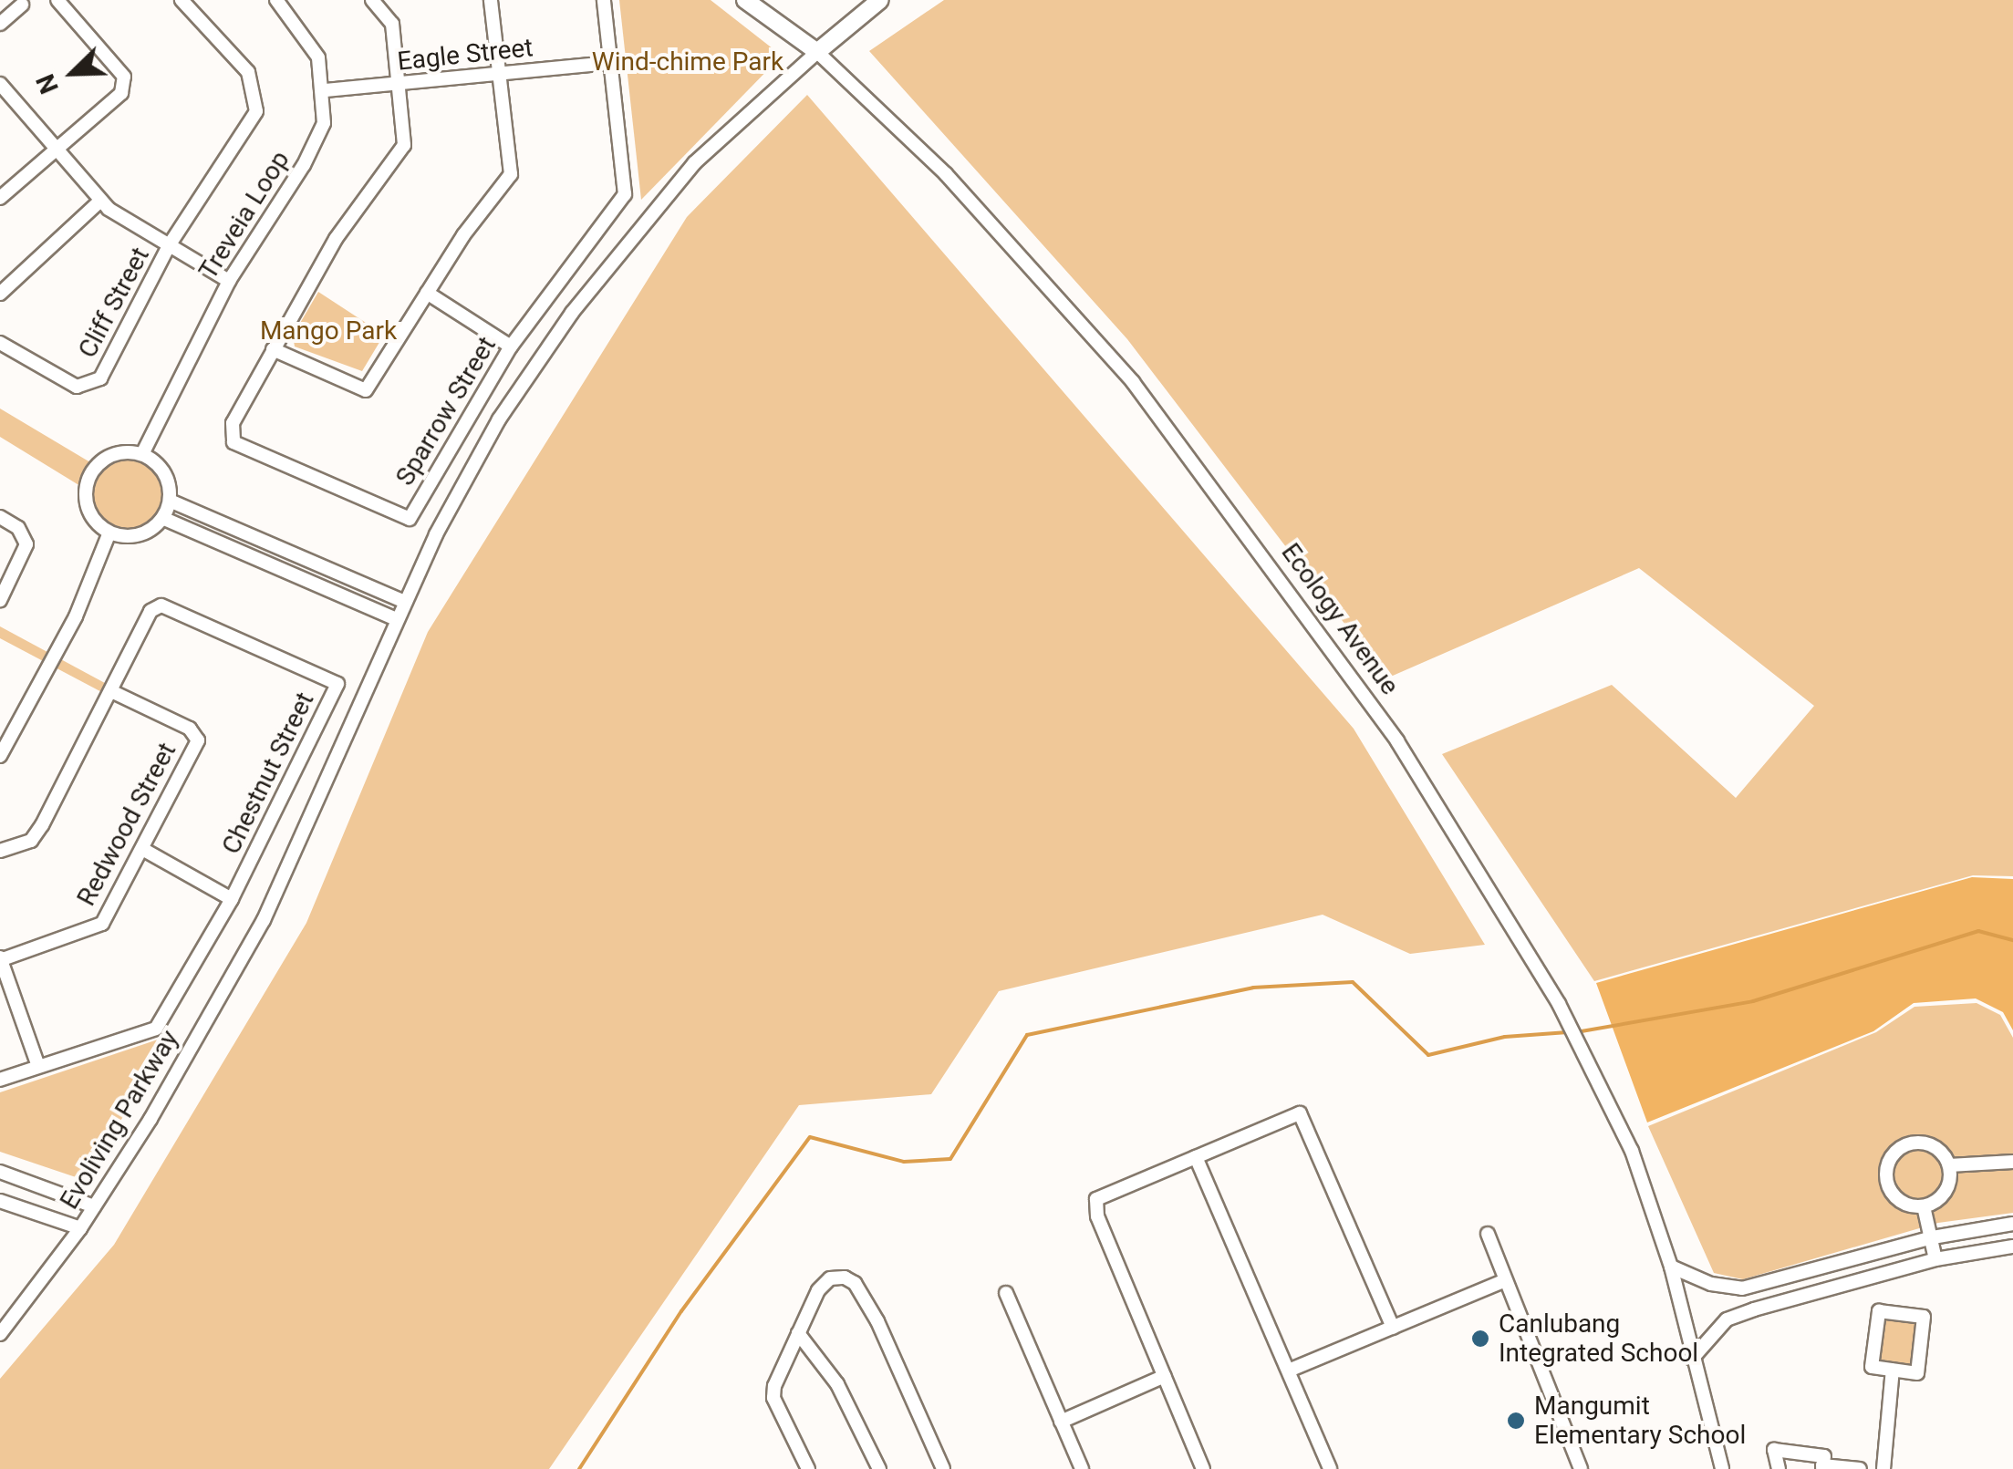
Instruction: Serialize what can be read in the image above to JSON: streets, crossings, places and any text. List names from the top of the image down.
{
  "streets": {
    "street": [
      "Eagle Street",
      "Treveia Loop",
      "Cliff Street",
      "Sparrow Street",
      "Ecology Avenue",
      "Chestnut Street",
      "Redwood Street",
      "Evoliving Parkway"
    ]
  },
  "crossings": [
    ["Eagle Street", "Treveia Loop"],
    ["Eagle Street", "Sparrow Street"],
    ["Ecology Avenue", "Evoliving Parkway"],
    ["Chestnut Street", "Redwood Street"]
  ],
  "parks": ["Wind-chime Park", "Mango Park"],
  "places": ["Canlubang Integrated School", "Mangumit Elementary School"],
  "north": "bottom left"
}
